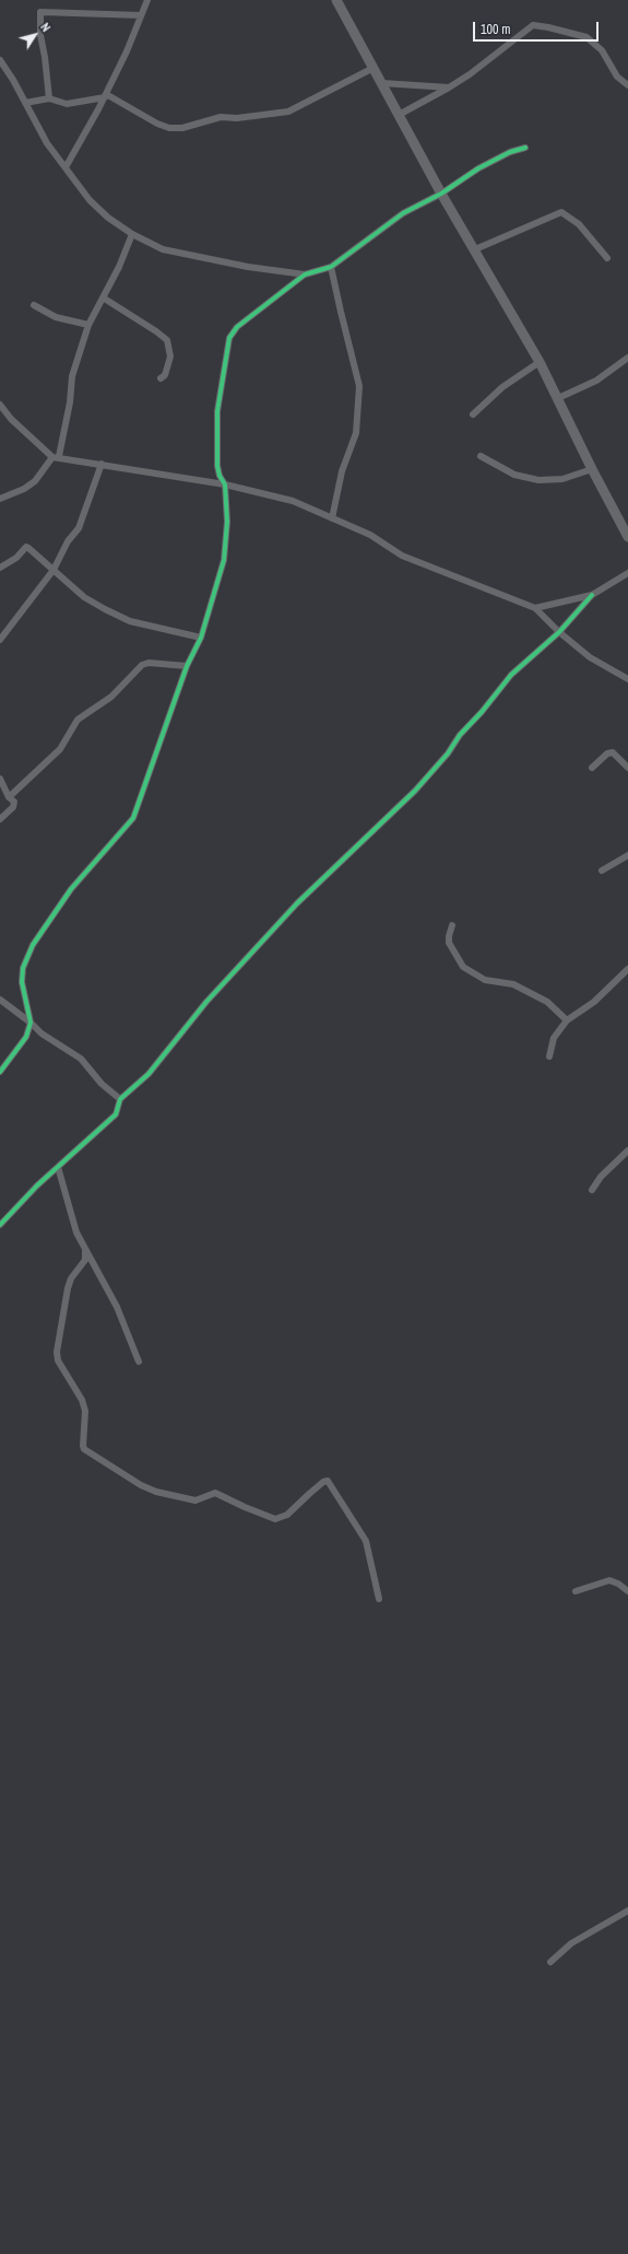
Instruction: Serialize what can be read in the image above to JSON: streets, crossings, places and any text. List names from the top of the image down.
{
  "scale_bar": "100 m",
  "north": "top right"
}
